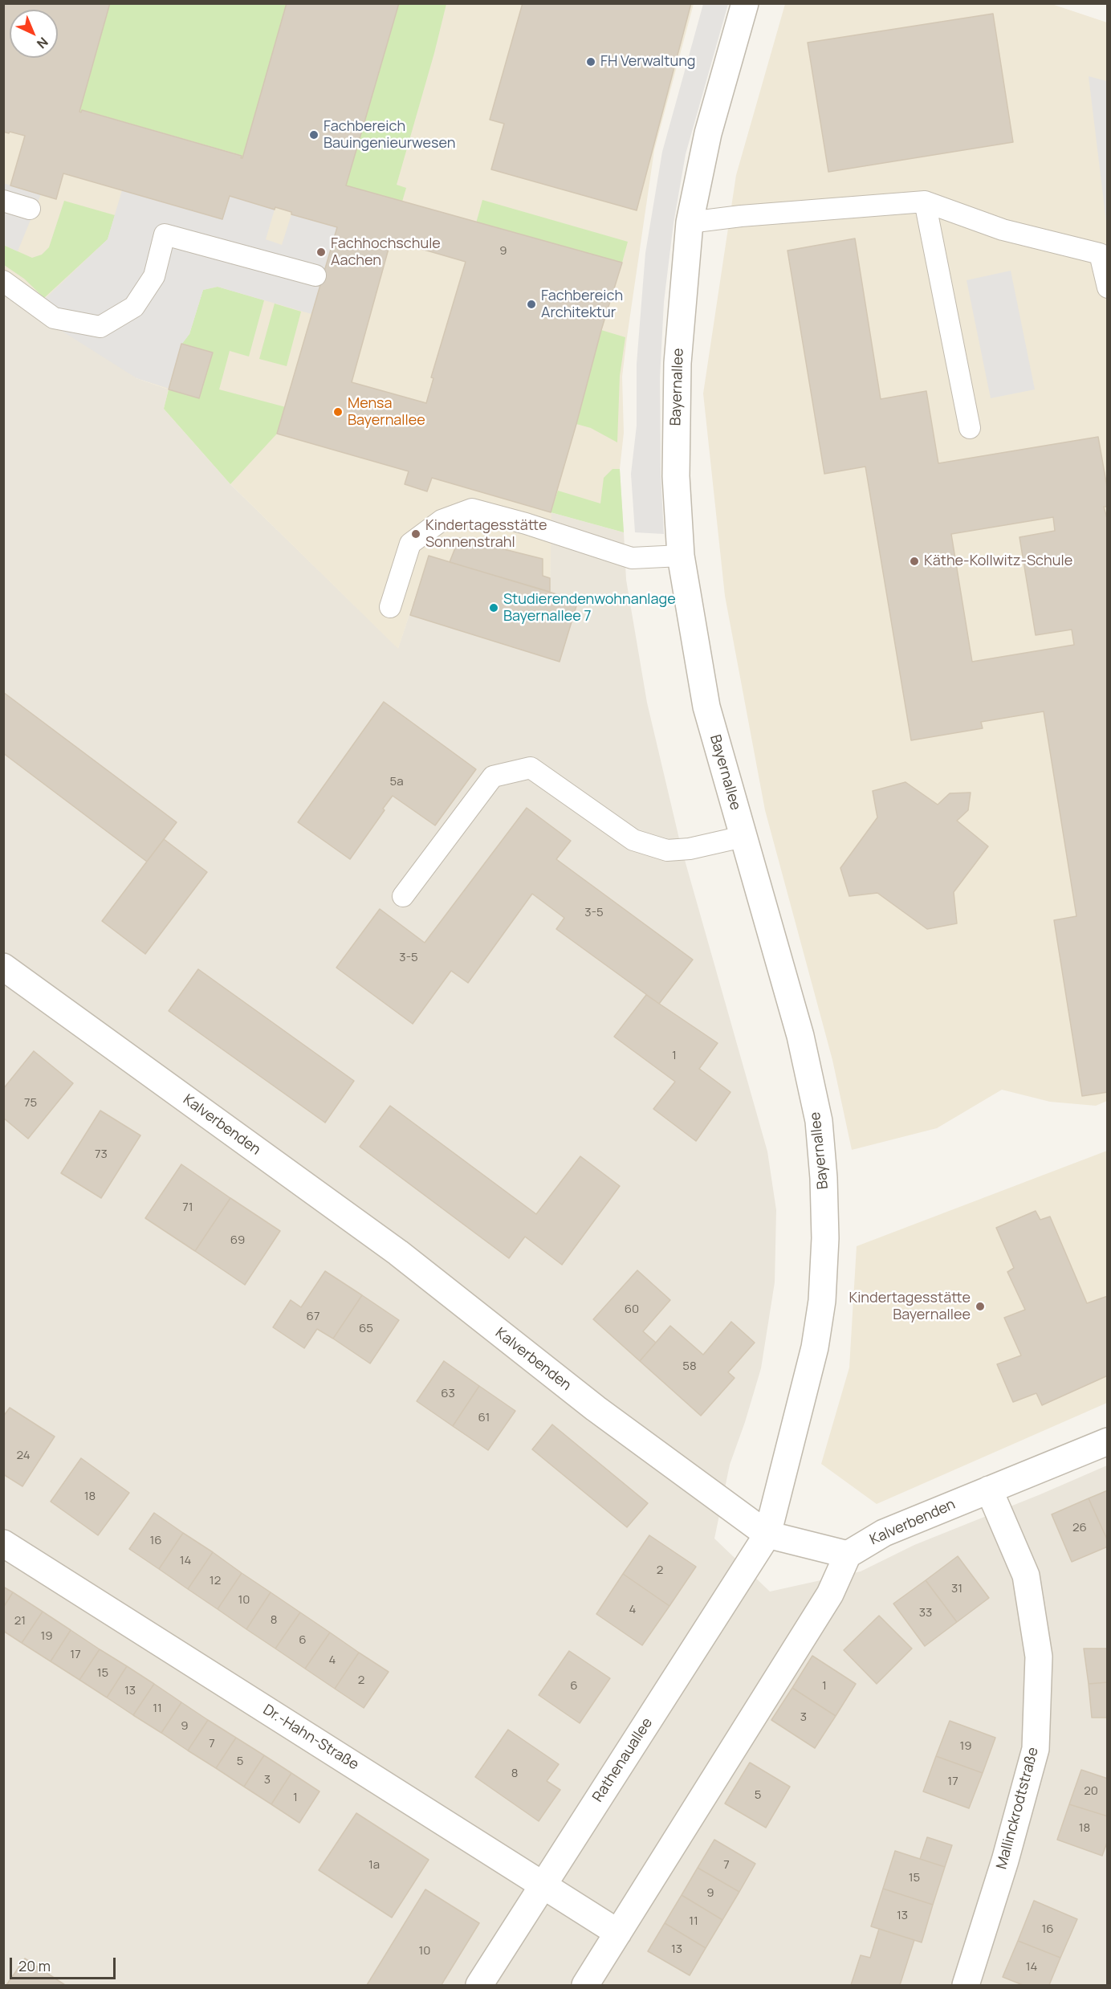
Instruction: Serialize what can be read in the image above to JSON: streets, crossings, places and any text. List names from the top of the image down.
{
  "streets": {
    "street": [
      "Bayernallee",
      "Kalverbenden",
      "Dr.-Hahn-Straße",
      "Rathenauallee",
      "Mallinckrodtstraße"
    ]
  },
  "crossings": [
    ["Bayernallee", "Kalverbenden"],
    ["Bayernallee", "Rathenauallee"],
    ["Kalverbenden", "Rathenauallee"],
    ["Kalverbenden", "Mallinckrodtstraße"],
    ["Dr.-Hahn-Straße", "Rathenauallee"]
  ],
  "places": [
    "FH Verwaltung",
    "Fachbereich Bauingenieurwesen",
    "Fachhochschule Aachen",
    "Fachbereich Architektur",
    "Mensa Bayernallee",
    "Kindertagesstätte Sonnenstrahl",
    "Käthe-Kollwitz-Schule",
    "Studierendenwohnanlage Bayernallee 7",
    "Kindertagesstätte Bayernallee"
  ],
  "house_numbers": [
    "9",
    "5a",
    "3-5",
    "3-5",
    "1",
    "75",
    "73",
    "71",
    "69",
    "60",
    "67",
    "65",
    "58",
    "63",
    "61",
    "24",
    "18",
    "26",
    "16",
    "14",
    "2",
    "12",
    "31",
    "10",
    "4",
    "33",
    "8",
    "21",
    "19",
    "6",
    "17",
    "4",
    "15",
    "2",
    "6",
    "1",
    "13",
    "11",
    "3",
    "9",
    "7",
    "19",
    "5",
    "8",
    "3",
    "17",
    "20",
    "5",
    "1",
    "18",
    "1a",
    "7",
    "15",
    "9",
    "13",
    "11",
    "16",
    "13",
    "10",
    "14"
  ],
  "scale_bar": "20 m",
  "north": "bottom right"
}
